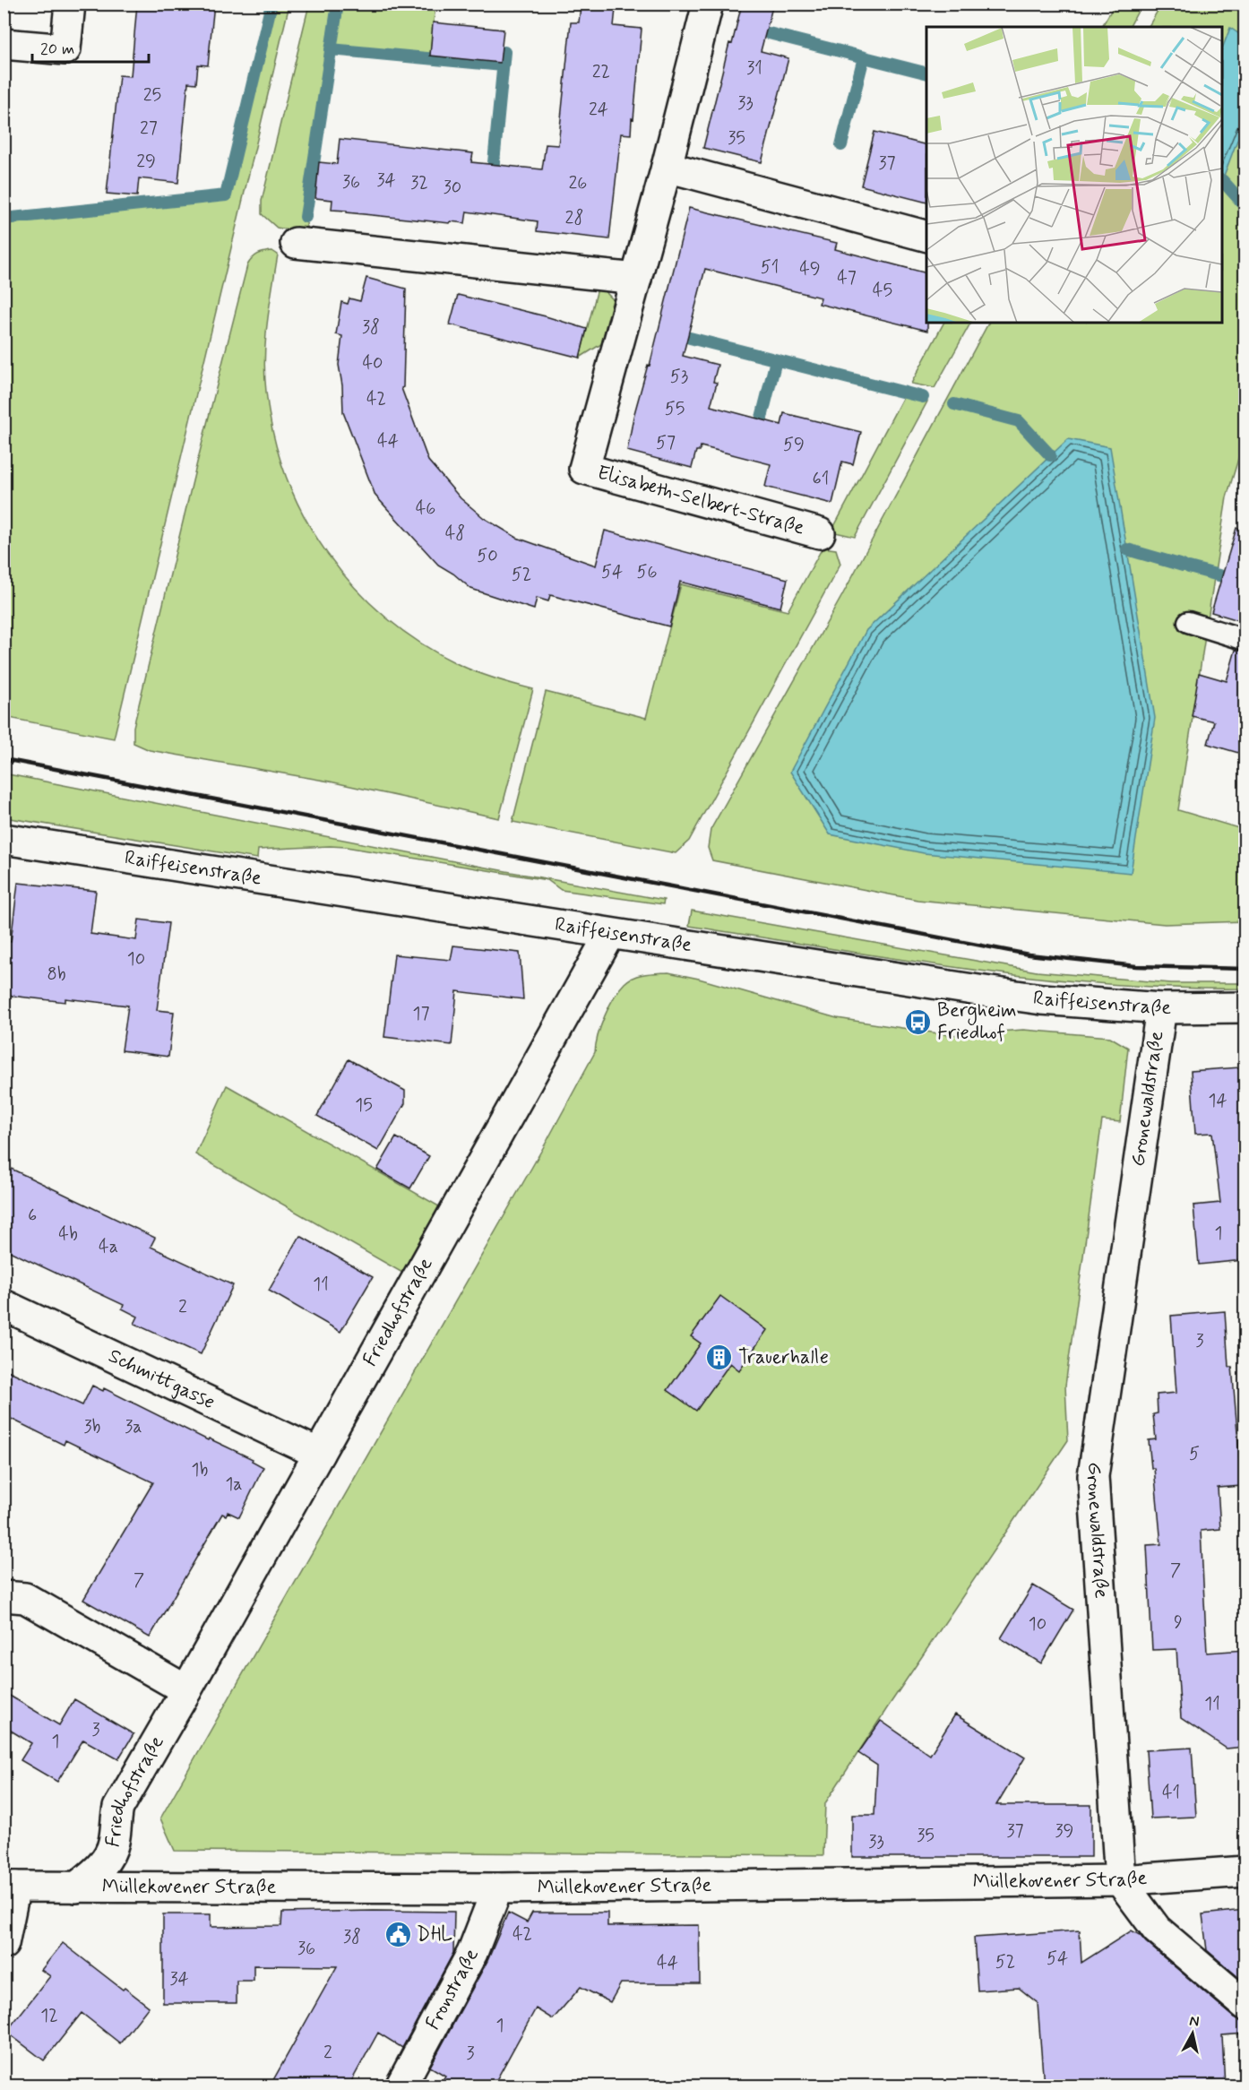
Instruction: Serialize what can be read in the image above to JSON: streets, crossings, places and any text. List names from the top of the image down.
{
  "streets": {
    "street": [
      "Elisabeth-Selbert-Straße",
      "Raiffeisenstraße",
      "Gronewaldstraße",
      "Friedhofstraße",
      "Schmittgasse",
      "Müllekovener Straße",
      "Fronstraße"
    ]
  },
  "crossings": [
    ["Raiffeisenstraße", "Gronewaldstraße"],
    ["Raiffeisenstraße", "Friedhofstraße"],
    ["Gronewaldstraße", "Müllekovener Straße"],
    ["Friedhofstraße", "Schmittgasse"],
    ["Friedhofstraße", "Müllekovener Straße"],
    ["Müllekovener Straße", "Fronstraße"]
  ],
  "places": {
    "bus stop": ["Bergheim Friedhof"],
    "building": ["Trauerhalle"],
    "public building": ["DHL"]
  },
  "house_numbers": [
    "31",
    "22",
    "25",
    "33",
    "24",
    "27",
    "35",
    "29",
    "37",
    "34",
    "36",
    "32",
    "26",
    "30",
    "28",
    "51",
    "49",
    "47",
    "45",
    "38",
    "40",
    "53",
    "42",
    "55",
    "44",
    "57",
    "59",
    "61",
    "46",
    "48",
    "50",
    "54",
    "56",
    "52",
    "10",
    "8b",
    "17",
    "14",
    "15",
    "6",
    "1",
    "4b",
    "4a",
    "11",
    "2",
    "3",
    "3b",
    "3a",
    "5",
    "1b",
    "1a",
    "7",
    "7",
    "9",
    "10",
    "11",
    "3",
    "1",
    "41",
    "37",
    "39",
    "35",
    "33",
    "42",
    "38",
    "36",
    "54",
    "52",
    "44",
    "34",
    "12",
    "1",
    "2",
    "3"
  ],
  "scale_bar": "20 m",
  "north": "top"
}
